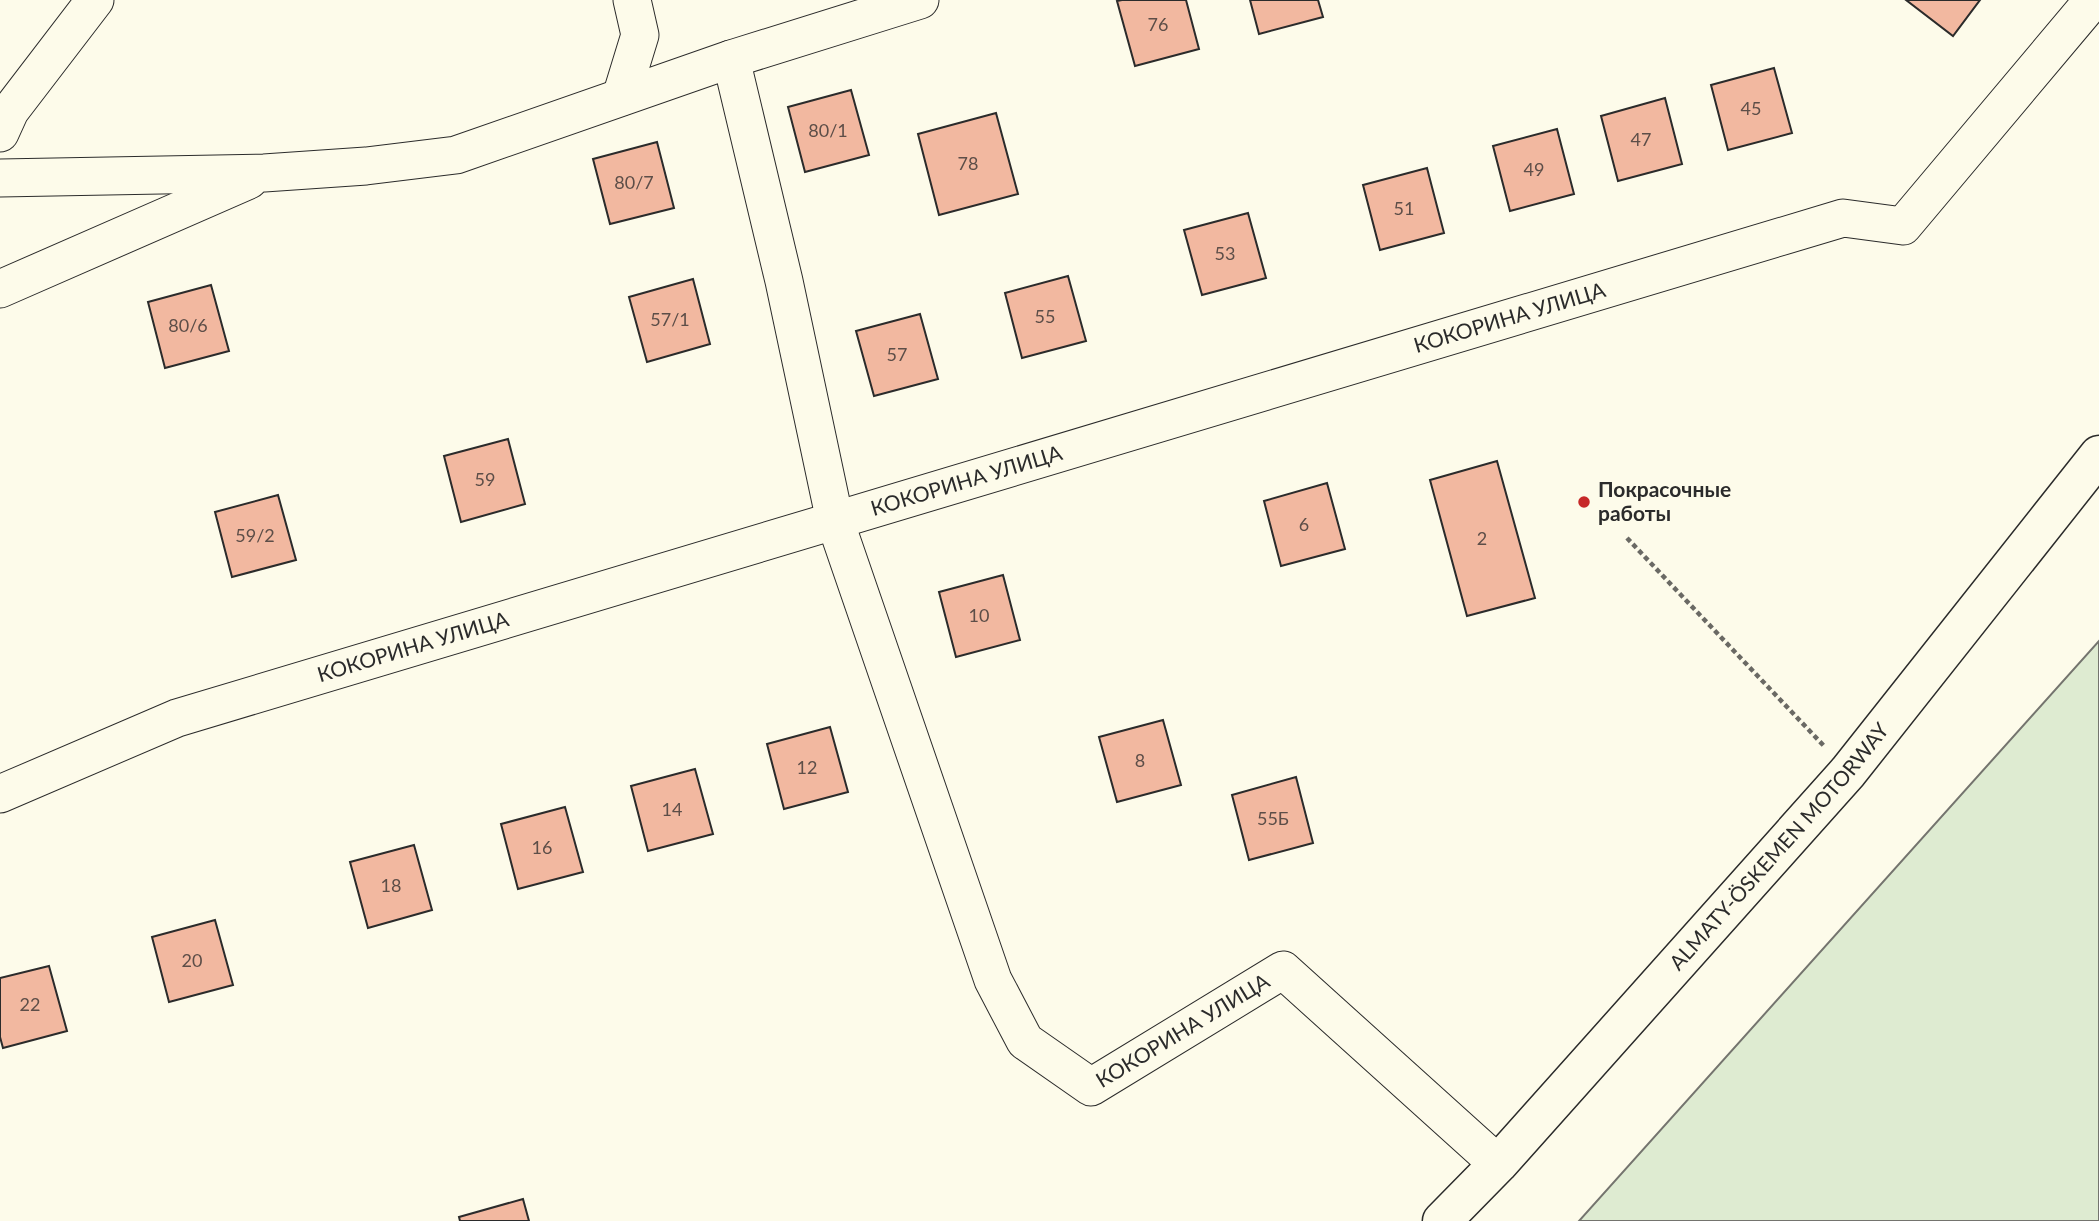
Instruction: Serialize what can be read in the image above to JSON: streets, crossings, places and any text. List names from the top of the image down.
{
  "streets": {
    "highway": ["ALMATY-ÖSKEMEN MOTORWAY"],
    "street": ["КОКОРИНА УЛИЦА"]
  },
  "crossings": [
    ["КОКОРИНА УЛИЦА", "ALMATY-ÖSKEMEN MOTORWAY"]
  ],
  "places": ["Покрасочные работы"],
  "house_numbers": [
    "76",
    "45",
    "80/1",
    "47",
    "78",
    "49",
    "80/7",
    "51",
    "53",
    "55",
    "57/1",
    "80/6",
    "57",
    "59",
    "6",
    "59/2",
    "2",
    "10",
    "8",
    "12",
    "14",
    "55Б",
    "16",
    "18",
    "20",
    "22"
  ]
}
